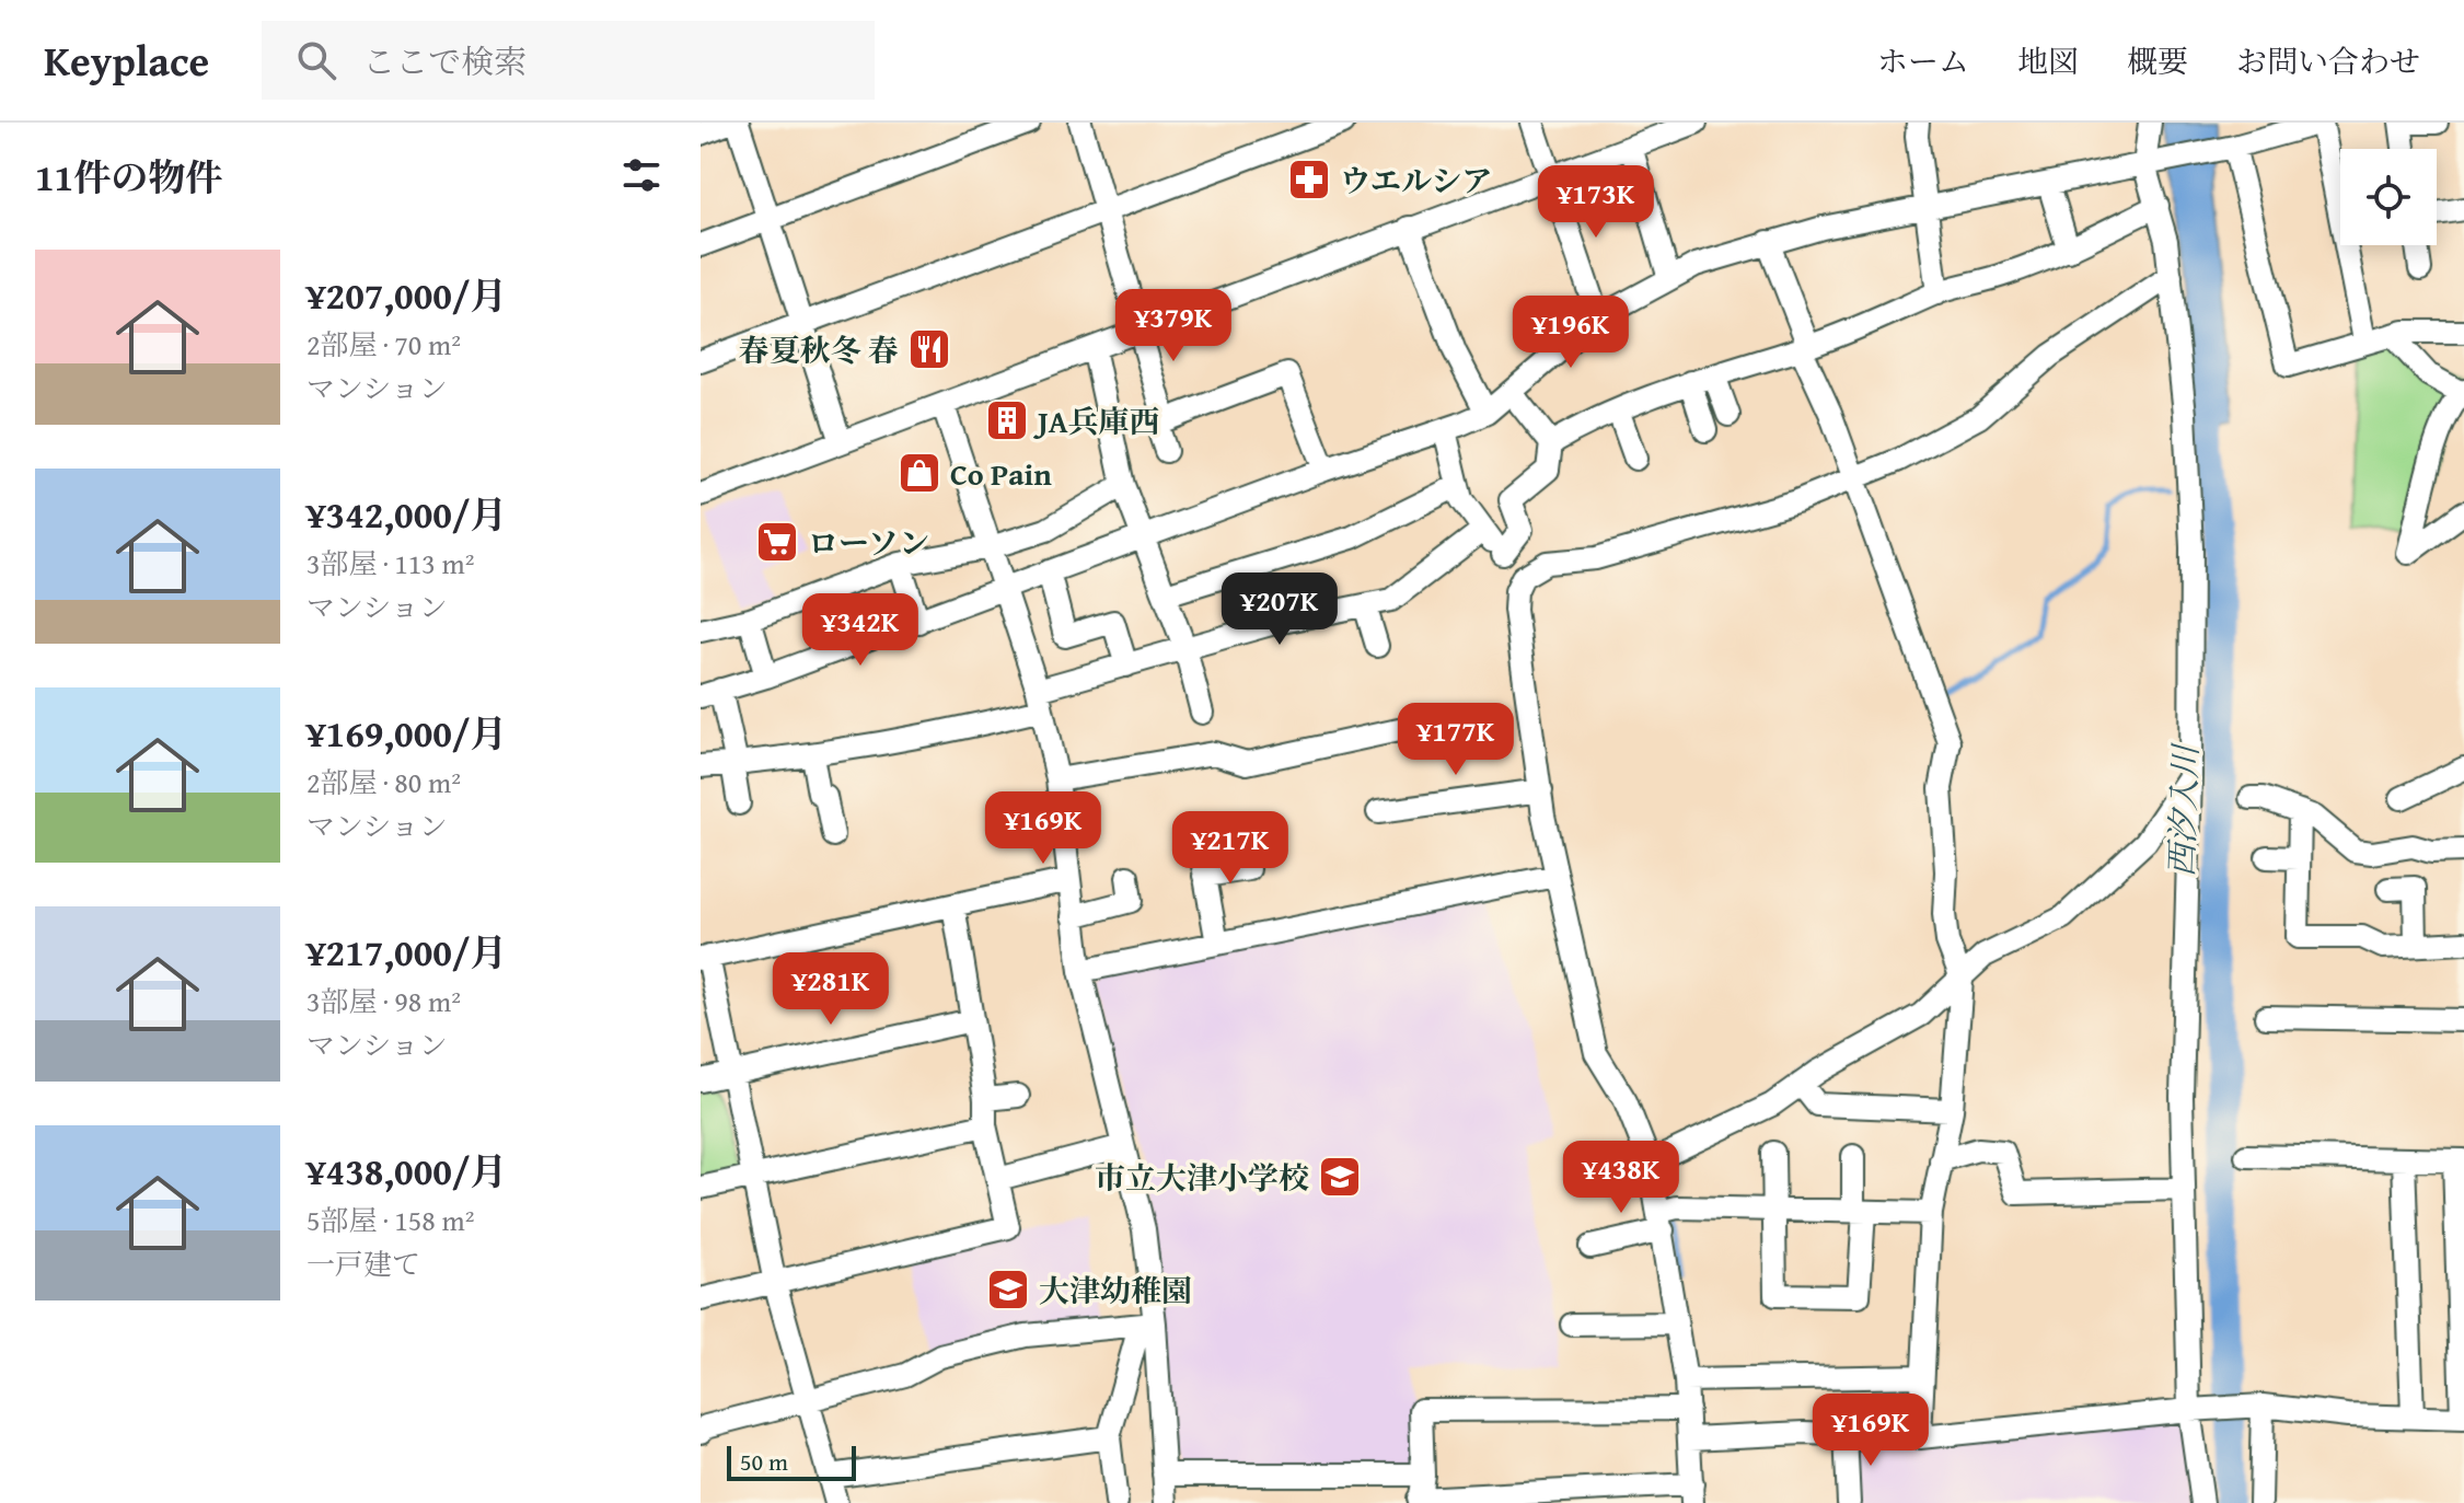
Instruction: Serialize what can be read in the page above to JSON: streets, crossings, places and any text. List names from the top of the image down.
{
  "water": ["西汐入川"],
  "places": {
    "pharmacy": ["ウエルシア"],
    "restaurant": ["春夏秋冬 春"],
    "building": ["JA兵庫西"],
    "shop": ["Co Pain"],
    "supermarket": ["ローソン"],
    "school or university": ["市立大津小学校", "大津幼稚園"]
  },
  "scale_bar": "50 m",
  "page": {
    "header": "Keyplace",
    "search": "ここで検索",
    "nav": [
      "ホーム",
      "地図",
      "概要",
      "お問い合わせ"
    ],
    "heading": "11件の物件",
    "price": [
      "¥173K",
      "¥379K",
      "¥196K",
      "¥207K",
      "¥342K",
      "¥177K",
      "¥169K",
      "¥217K",
      "¥281K",
      "¥438K",
      "¥169K"
    ],
    "list": [
      {
        "name": "¥207,000/月",
        "note": "2部屋 · 70 m² · マンション"
      },
      {
        "name": "¥342,000/月",
        "note": "3部屋 · 113 m² · マンション"
      },
      {
        "name": "¥169,000/月",
        "note": "2部屋 · 80 m² · マンション"
      },
      {
        "name": "¥217,000/月",
        "note": "3部屋 · 98 m² · マンション"
      },
      {
        "name": "¥438,000/月",
        "note": "5部屋 · 158 m² · 一戸建て"
      }
    ],
    "scale": "50 m"
  }
}
